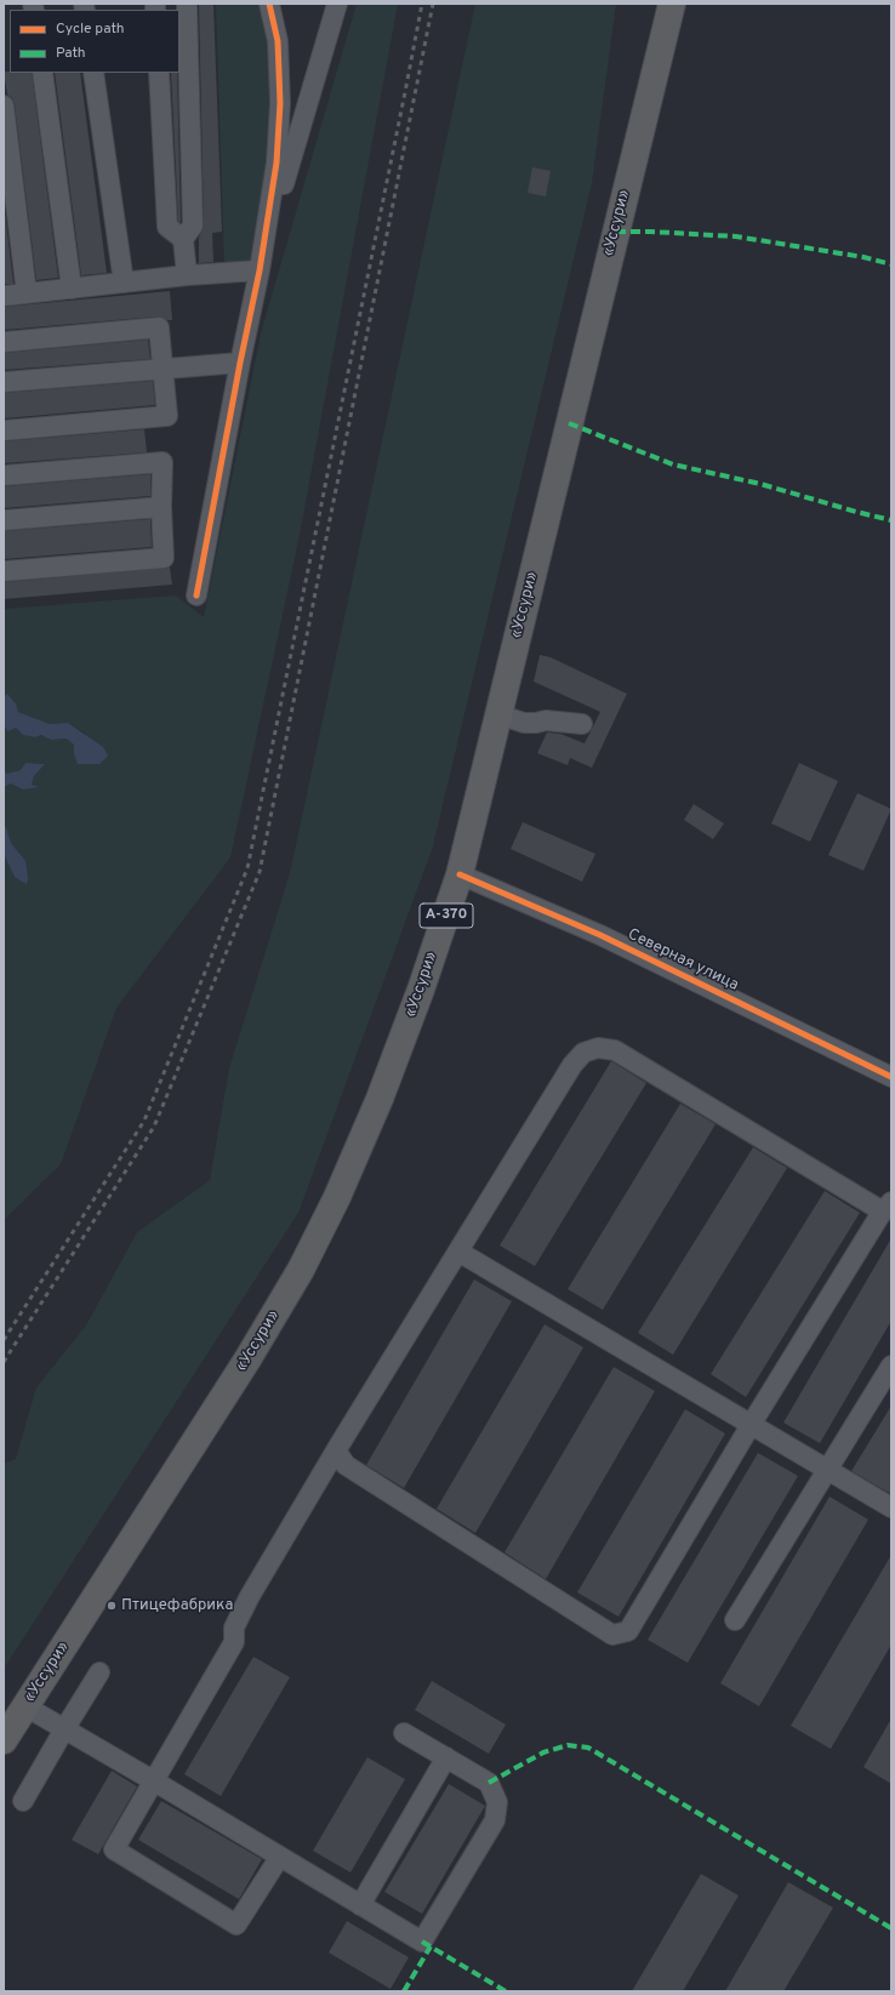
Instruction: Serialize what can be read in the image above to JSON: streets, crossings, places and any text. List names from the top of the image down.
{
  "streets": {
    "highway": ["«Уссури»", "А-370"],
    "street": ["Северная улица"]
  },
  "crossings": [
    ["«Уссури»", "Северная улица"]
  ],
  "places": ["Птицефабрика"],
  "legend": ["Cycle path", "Path"]
}
